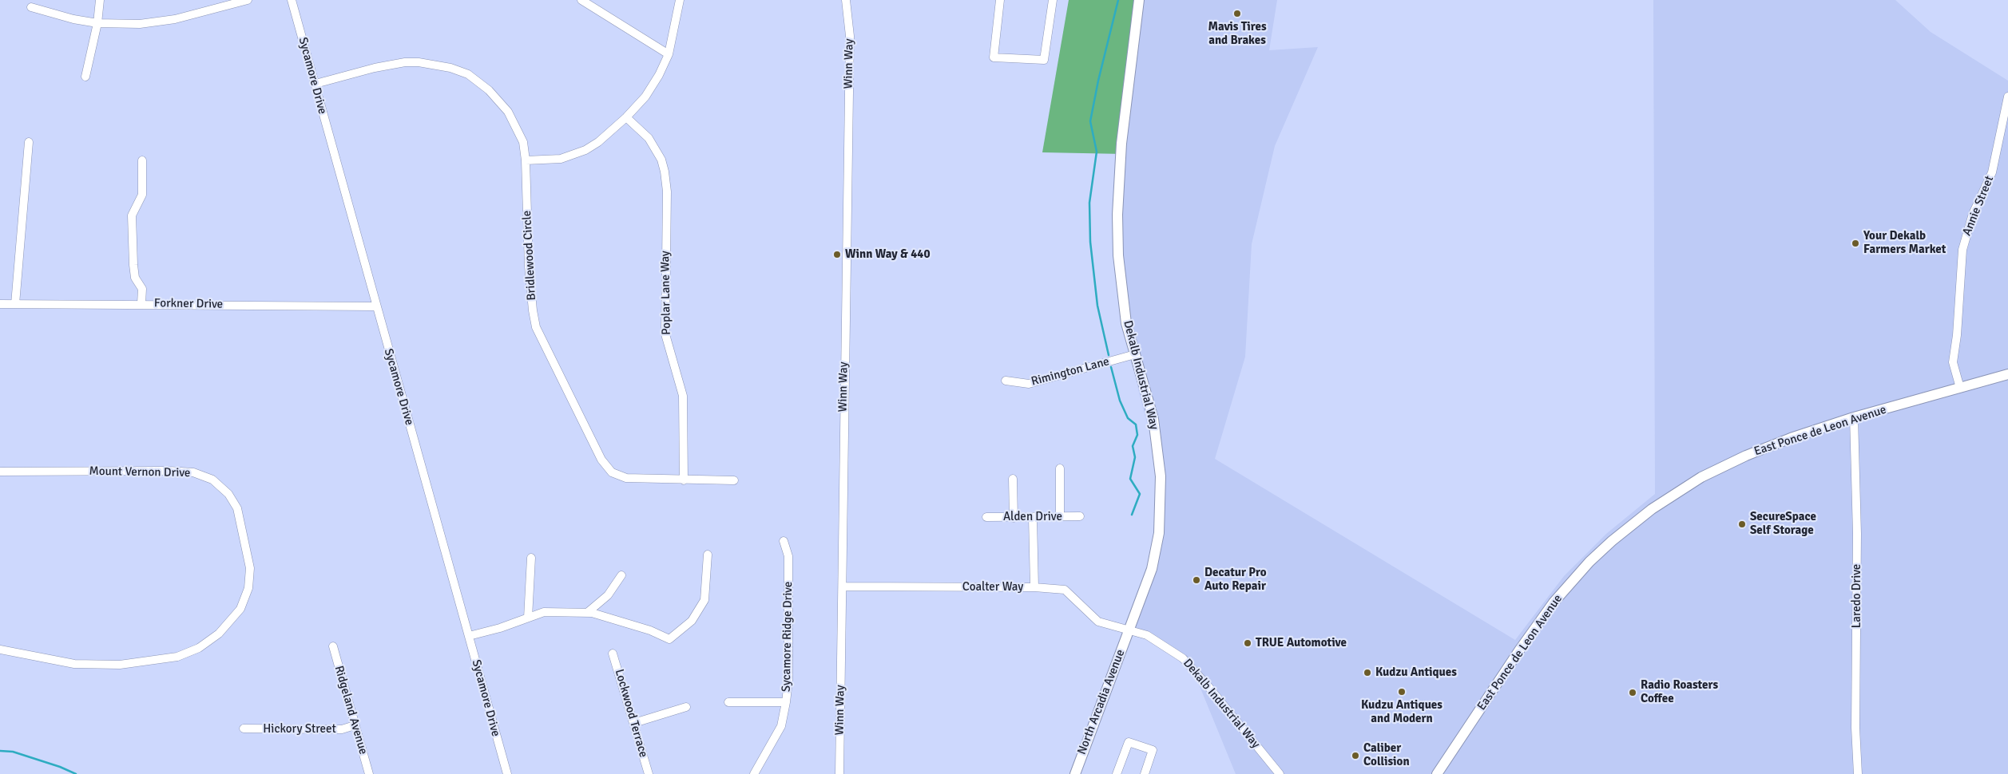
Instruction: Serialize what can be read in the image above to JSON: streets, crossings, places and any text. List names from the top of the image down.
{
  "streets": {
    "main road": ["Dekalb Industrial Way", "East Ponce de Leon Avenue", "North Arcadia Avenue"],
    "street": [
      "Winn Way",
      "Sycamore Drive",
      "Annie Street",
      "Bridlewood Circle",
      "Poplar Lane Way",
      "Forkner Drive",
      "Rimington Lane",
      "Mount Vernon Drive",
      "Alden Drive",
      "Coalter Way",
      "Laredo Drive",
      "Sycamore Ridge Drive",
      "Ridgeland Avenue",
      "Lockwood Terrace",
      "Hickory Street"
    ]
  },
  "crossings": [
    ["Winn Way", "Coalter Way"],
    ["Sycamore Drive", "Bridlewood Circle"],
    ["Sycamore Drive", "Forkner Drive"],
    ["Annie Street", "East Ponce de Leon Avenue"],
    ["Bridlewood Circle", "Poplar Lane Way"],
    ["Rimington Lane", "Dekalb Industrial Way"],
    ["Dekalb Industrial Way", "Coalter Way"],
    ["Dekalb Industrial Way", "North Arcadia Avenue"],
    ["East Ponce de Leon Avenue", "Laredo Drive"],
    ["Coalter Way", "North Arcadia Avenue"],
    ["Ridgeland Avenue", "Hickory Street"]
  ],
  "places": [
    "Mavis Tires and Brakes",
    "Your Dekalb Farmers Market",
    "Winn Way & 440",
    "SecureSpace Self Storage",
    "Decatur Pro Auto Repair",
    "TRUE Automotive",
    "Kudzu Antiques",
    "Kudzu Antiques and Modern",
    "Radio Roasters Coffee",
    "Caliber Collision"
  ]
}
